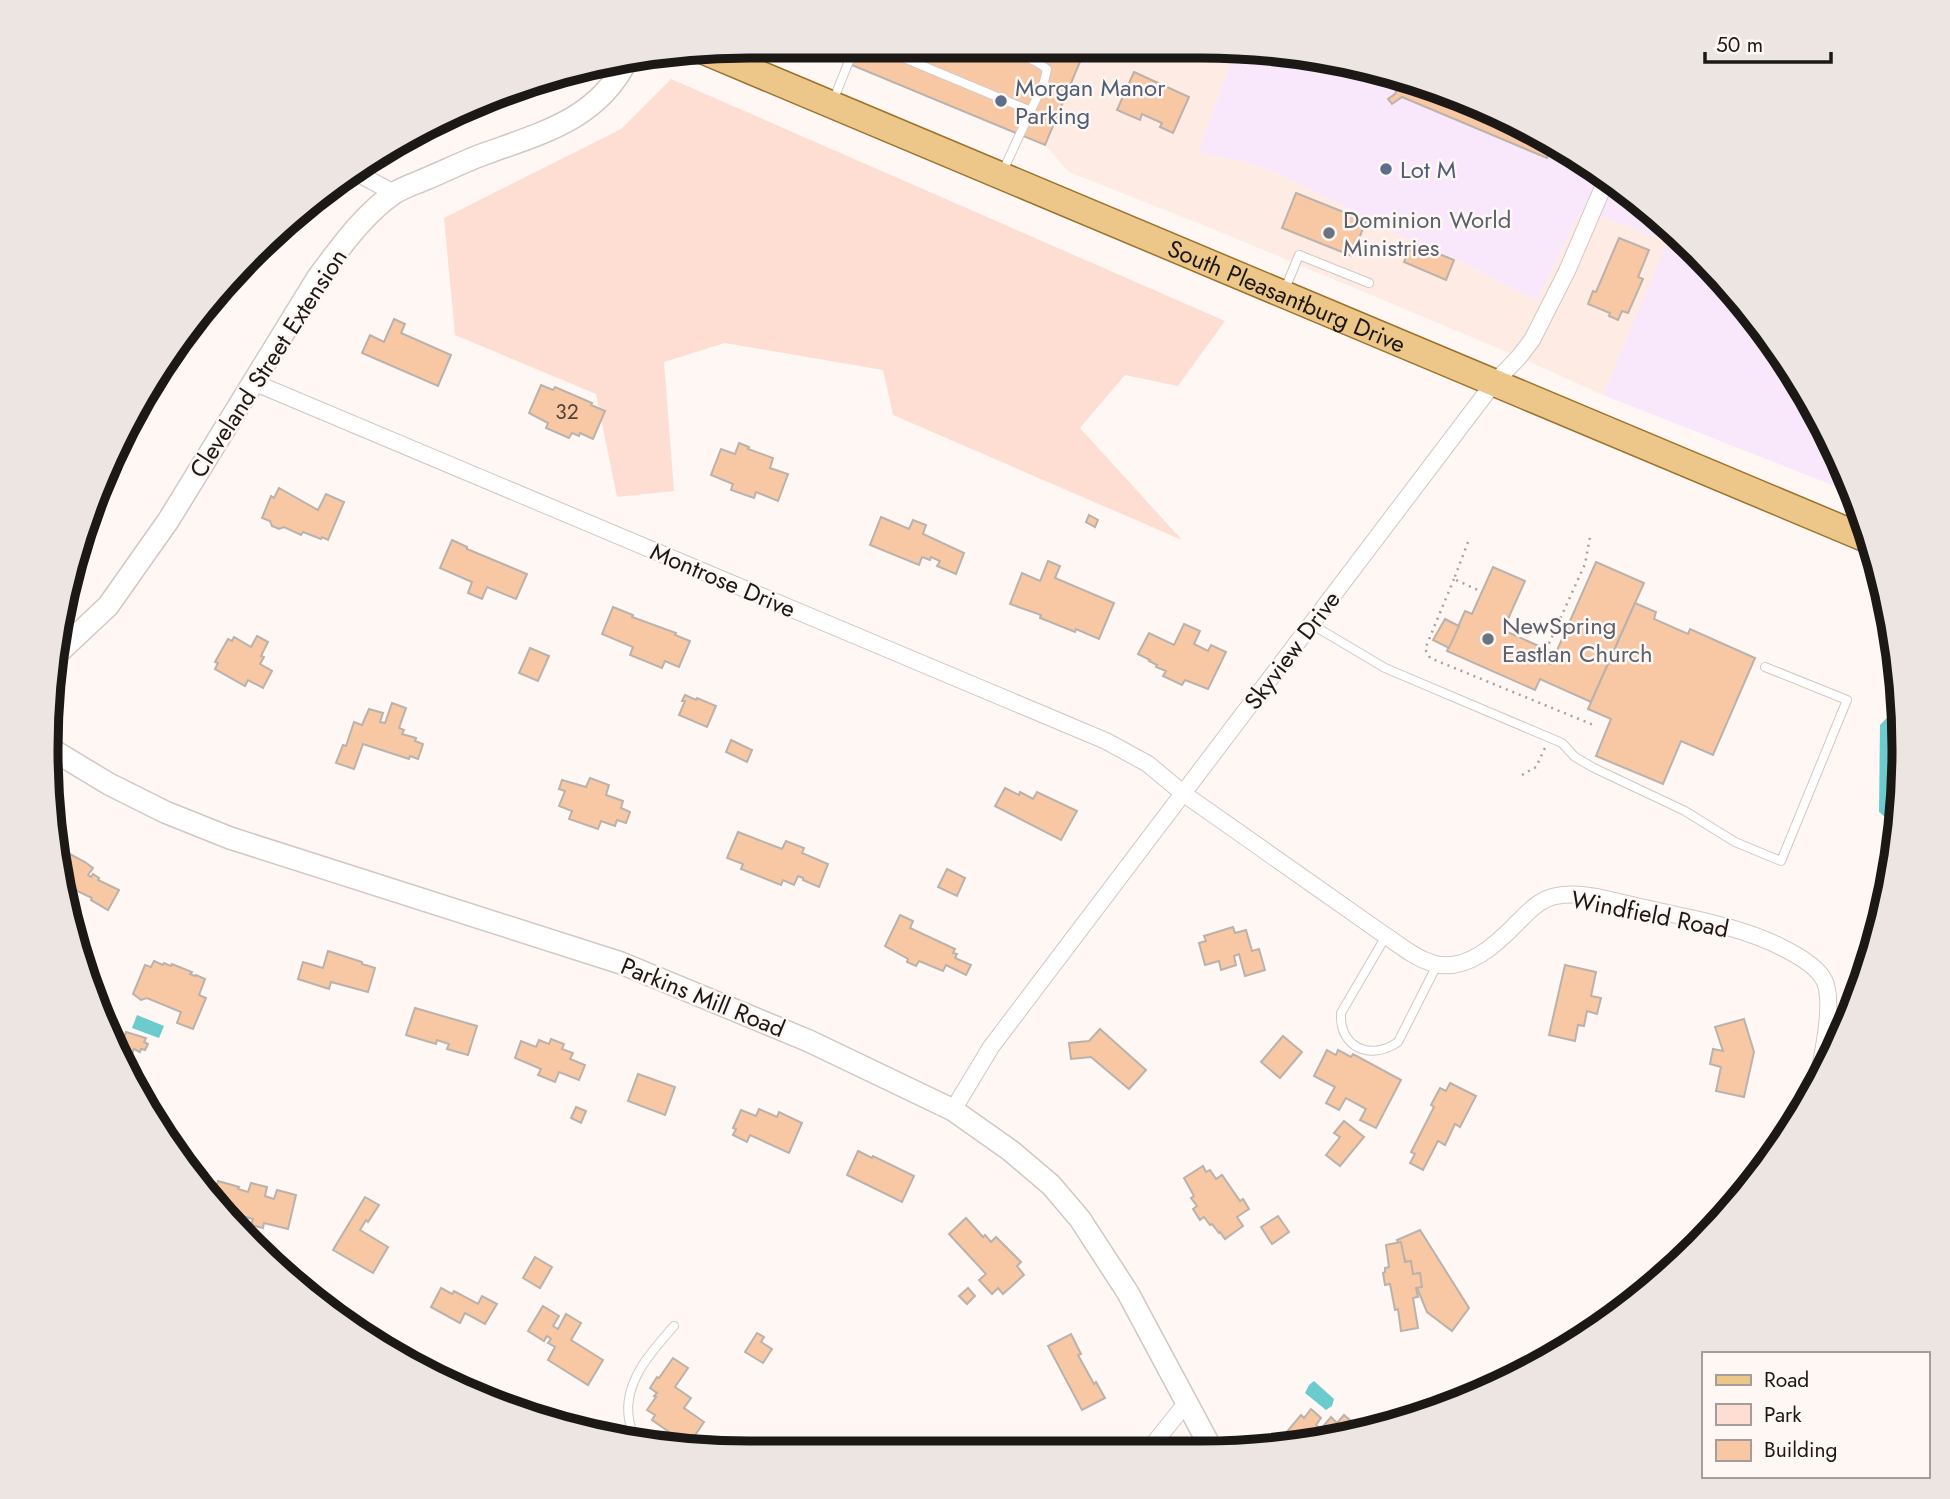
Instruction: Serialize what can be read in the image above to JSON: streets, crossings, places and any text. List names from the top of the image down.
{
  "streets": {
    "main road": ["South Pleasantburg Drive"],
    "street": [
      "Cleveland Street Extension",
      "Montrose Drive",
      "Skyview Drive",
      "Windfield Road",
      "Parkins Mill Road"
    ]
  },
  "crossings": [
    ["South Pleasantburg Drive", "Skyview Drive"],
    ["Cleveland Street Extension", "Montrose Drive"],
    ["Montrose Drive", "Skyview Drive"],
    ["Skyview Drive", "Parkins Mill Road"]
  ],
  "places": [
    "Morgan Manor Parking",
    "Lot M",
    "Dominion World Ministries",
    "NewSpring Eastlan Church"
  ],
  "house_numbers": ["32"],
  "legend": ["Road", "Park", "Building"],
  "scale_bar": "50 m"
}
